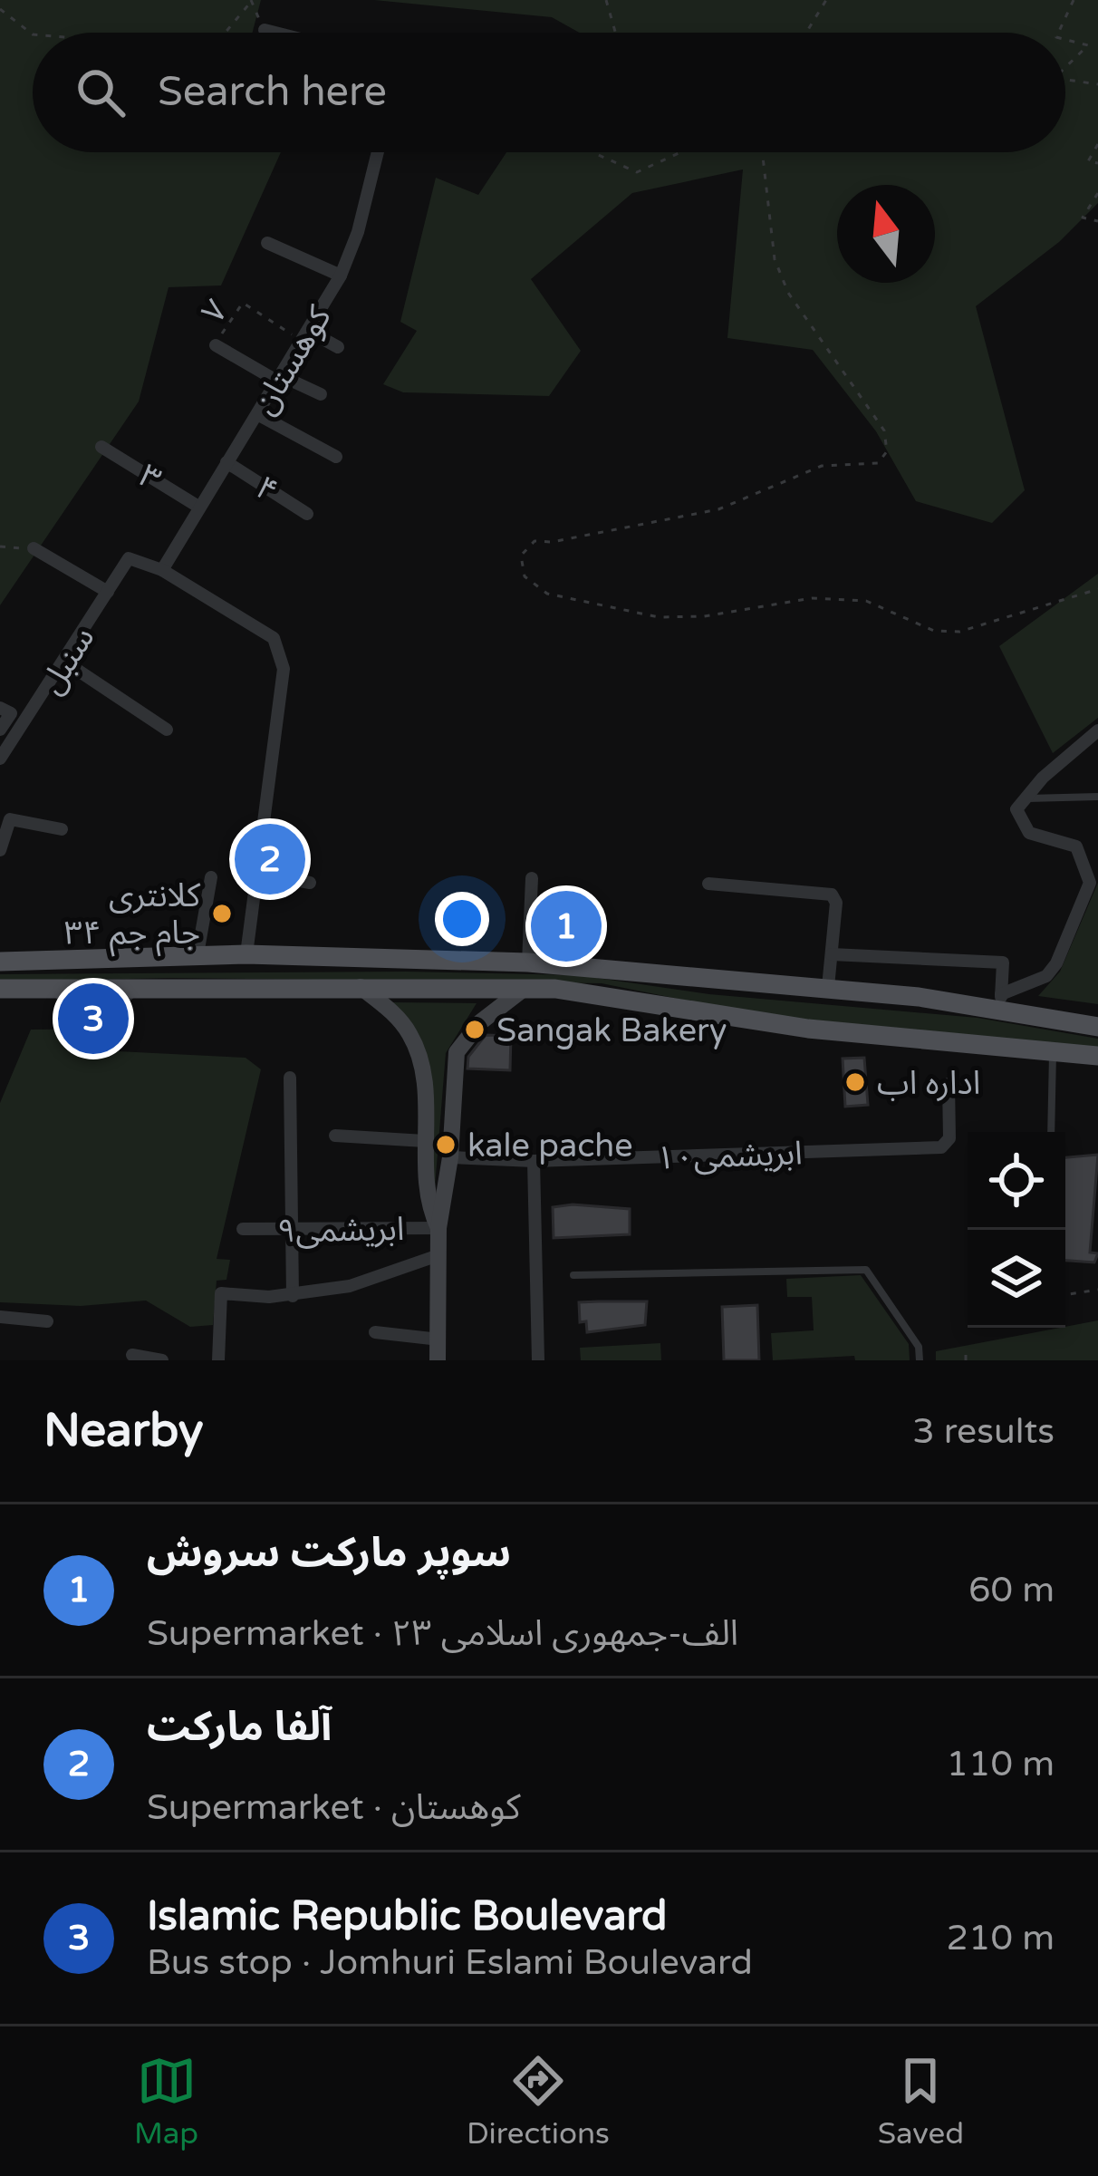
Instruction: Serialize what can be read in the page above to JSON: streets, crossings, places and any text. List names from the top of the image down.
{
  "streets": {
    "street": [
      "کوهستان",
      "۳",
      "۴",
      "سنبل",
      "ابریشمی۱۰",
      "ابریشمی۹"
    ],
    "path": ["۷"]
  },
  "crossings": [
    ["۷", "کوهستان"],
    ["کوهستان", "۳"],
    ["کوهستان", "۴"],
    ["کوهستان", "سنبل"]
  ],
  "places": [
    "کلانتری ۳۴ جام جم",
    "Sangak Bakery",
    "اداره اب",
    "kale pache"
  ],
  "north": "top",
  "page": {
    "search": "Search here",
    "pins": ["2", "1", "3"],
    "heading": ["Nearby", "3 results"],
    "list": [
      {
        "mark": "1",
        "name": "سوپر مارکت سروش",
        "note": "Supermarket · ۲۳ الف-جمهوری اسلامی",
        "value": "60 m"
      },
      {
        "mark": "2",
        "name": "آلفا مارکت",
        "note": "Supermarket · کوهستان",
        "value": "110 m"
      },
      {
        "mark": "3",
        "name": "Islamic Republic Boulevard",
        "note": "Bus stop · Jomhuri Eslami Boulevard",
        "value": "210 m"
      }
    ],
    "nav": ["Map", "Directions", "Saved"]
  }
}
